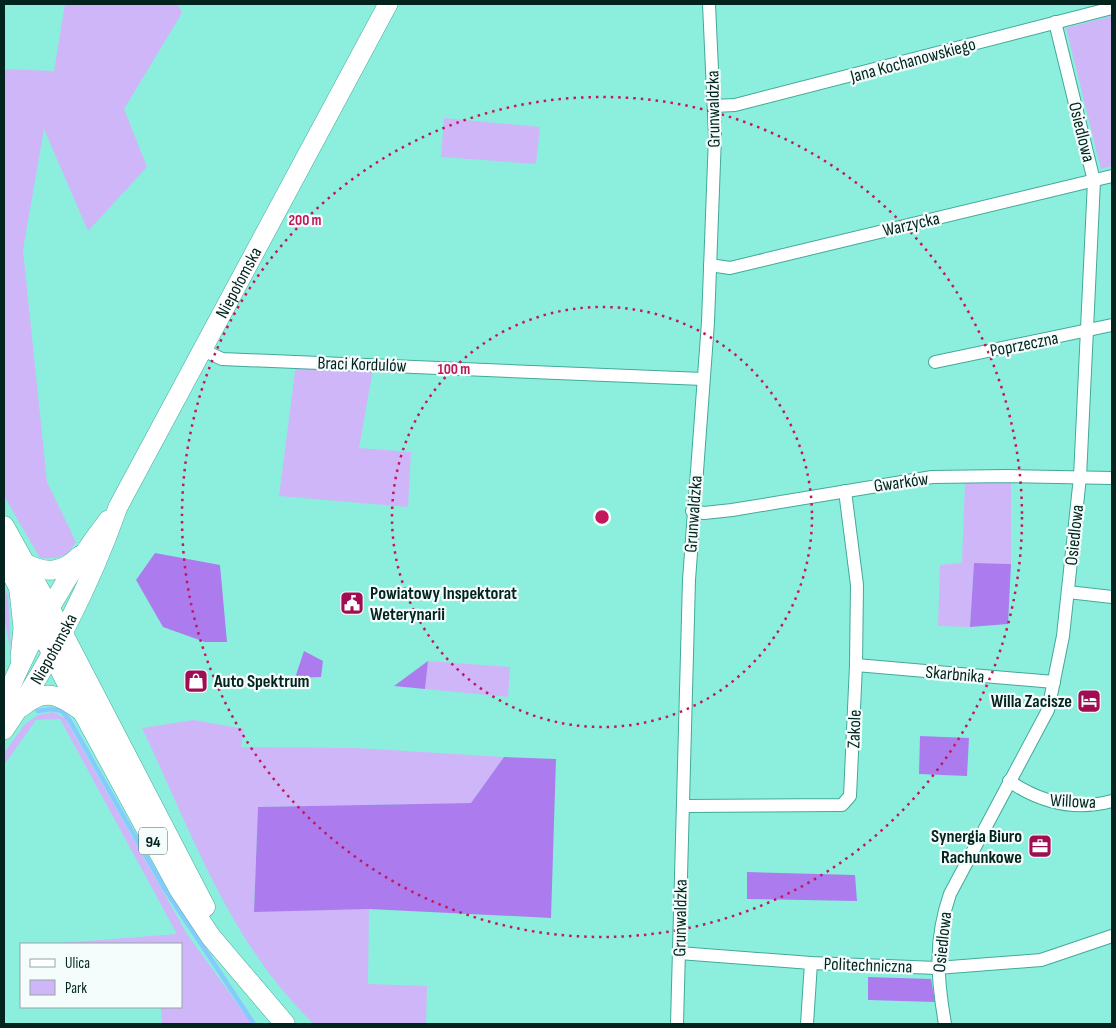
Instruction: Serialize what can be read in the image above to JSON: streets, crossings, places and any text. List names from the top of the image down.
{
  "streets": {
    "main road": ["Niepołomska", "94"],
    "street": [
      "Jana Kochanowskiego",
      "Grunwaldzka",
      "Osiedlowa",
      "Warzycka",
      "Poprzeczna",
      "Braci Kordulów",
      "Gwarków",
      "Skarbnika",
      "Zakole",
      "Willowa",
      "Politechniczna"
    ]
  },
  "crossings": [
    ["Jana Kochanowskiego", "Grunwaldzka"],
    ["Jana Kochanowskiego", "Osiedlowa"],
    ["Grunwaldzka", "Warzycka"],
    ["Grunwaldzka", "Braci Kordulów"],
    ["Grunwaldzka", "Gwarków"],
    ["Grunwaldzka", "Zakole"],
    ["Grunwaldzka", "Politechniczna"],
    ["Osiedlowa", "Warzycka"],
    ["Osiedlowa", "Poprzeczna"],
    ["Osiedlowa", "Gwarków"],
    ["Osiedlowa", "Skarbnika"],
    ["Osiedlowa", "Willowa"],
    ["Osiedlowa", "Politechniczna"],
    ["Niepołomska", "Braci Kordulów"],
    ["Niepołomska", "94"],
    ["Gwarków", "Zakole"],
    ["Skarbnika", "Zakole"]
  ],
  "places": {
    "public building": ["Powiatowy Inspektorat Weterynarii"],
    "shop": ["Auto Spektrum"],
    "hotel": ["Willa Zacisze"],
    "office": ["Synergia Biuro Rachunkowe"]
  },
  "legend": ["Ulica", "Park"],
  "rings": ["200 m", "100 m"]
}
